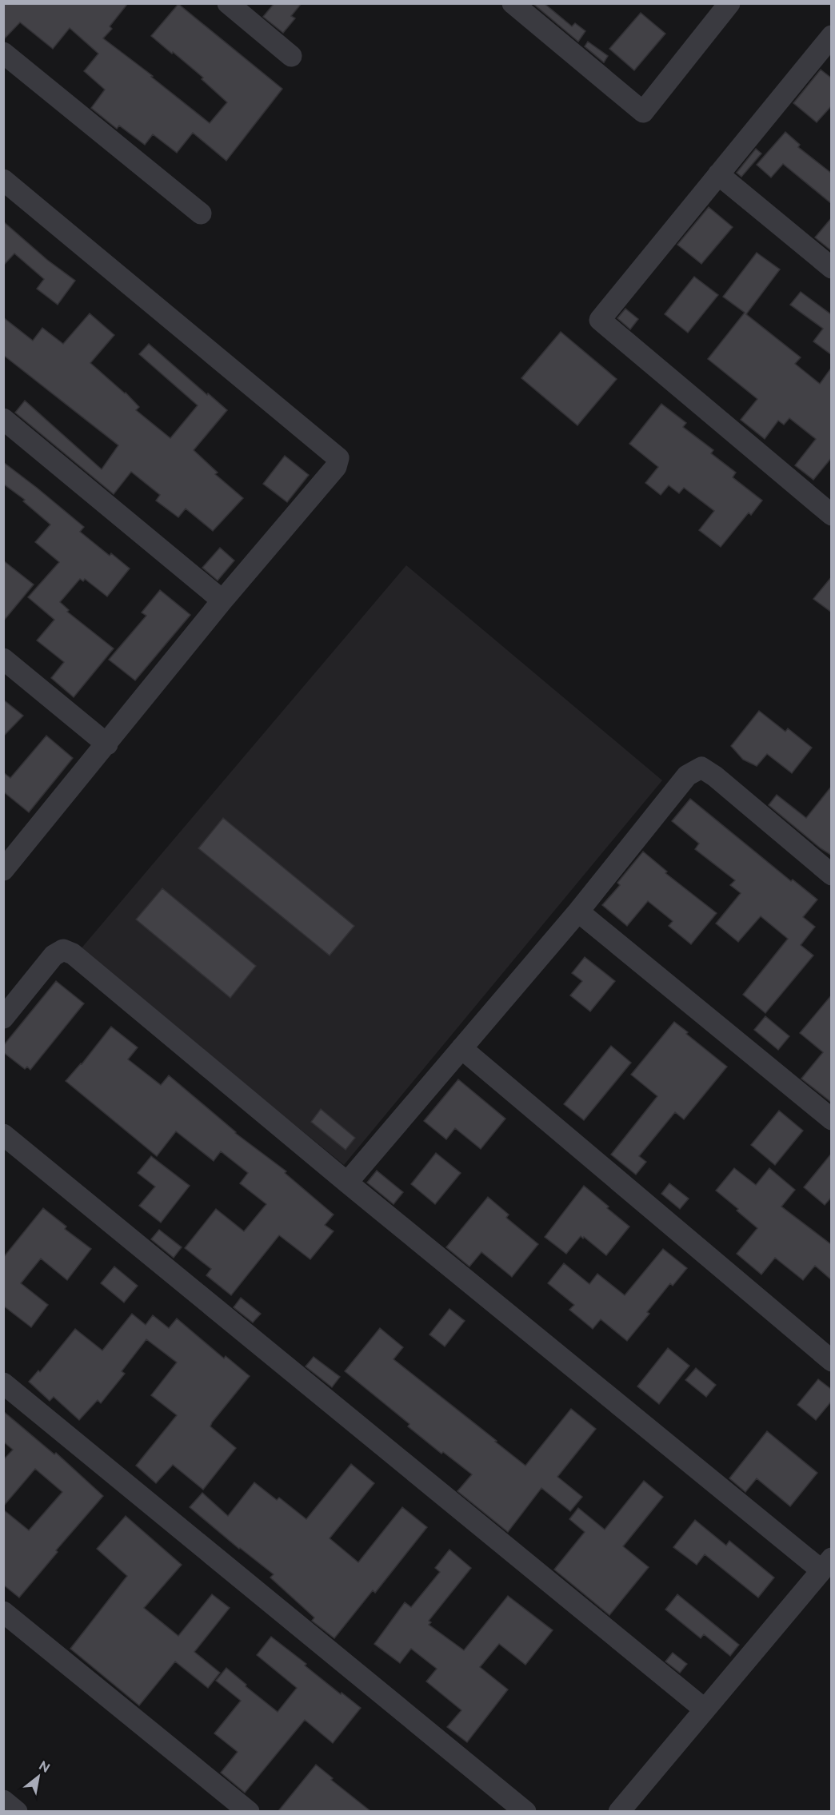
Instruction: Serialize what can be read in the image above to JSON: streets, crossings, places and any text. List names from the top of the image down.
{
  "north": "top right"
}
